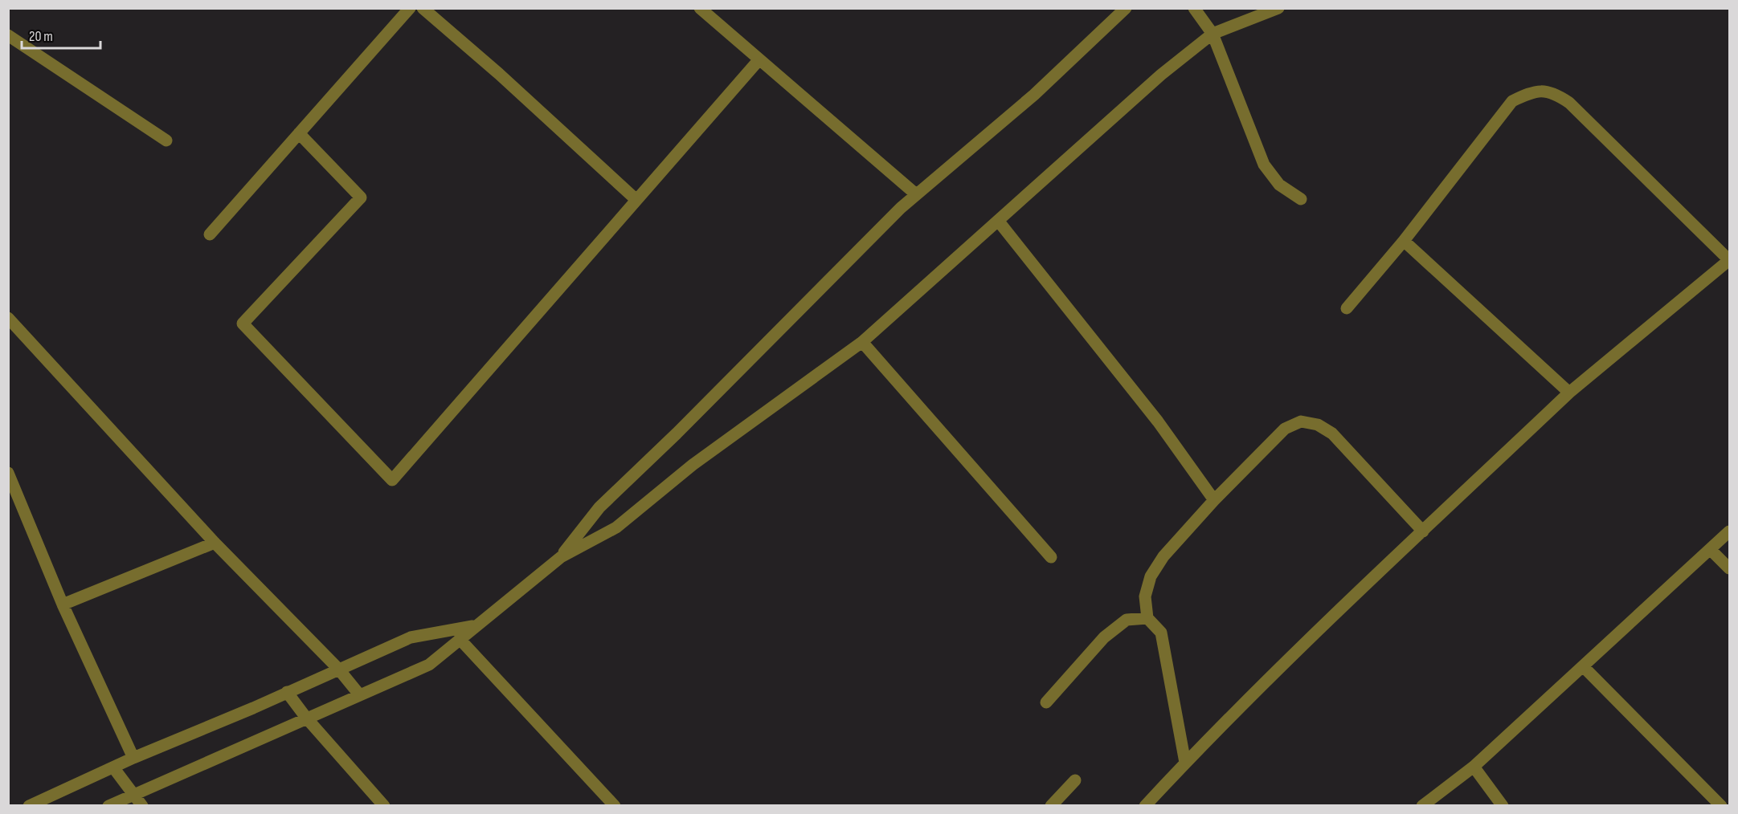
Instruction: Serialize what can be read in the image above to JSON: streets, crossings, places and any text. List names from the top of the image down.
{
  "scale_bar": "20 m"
}
